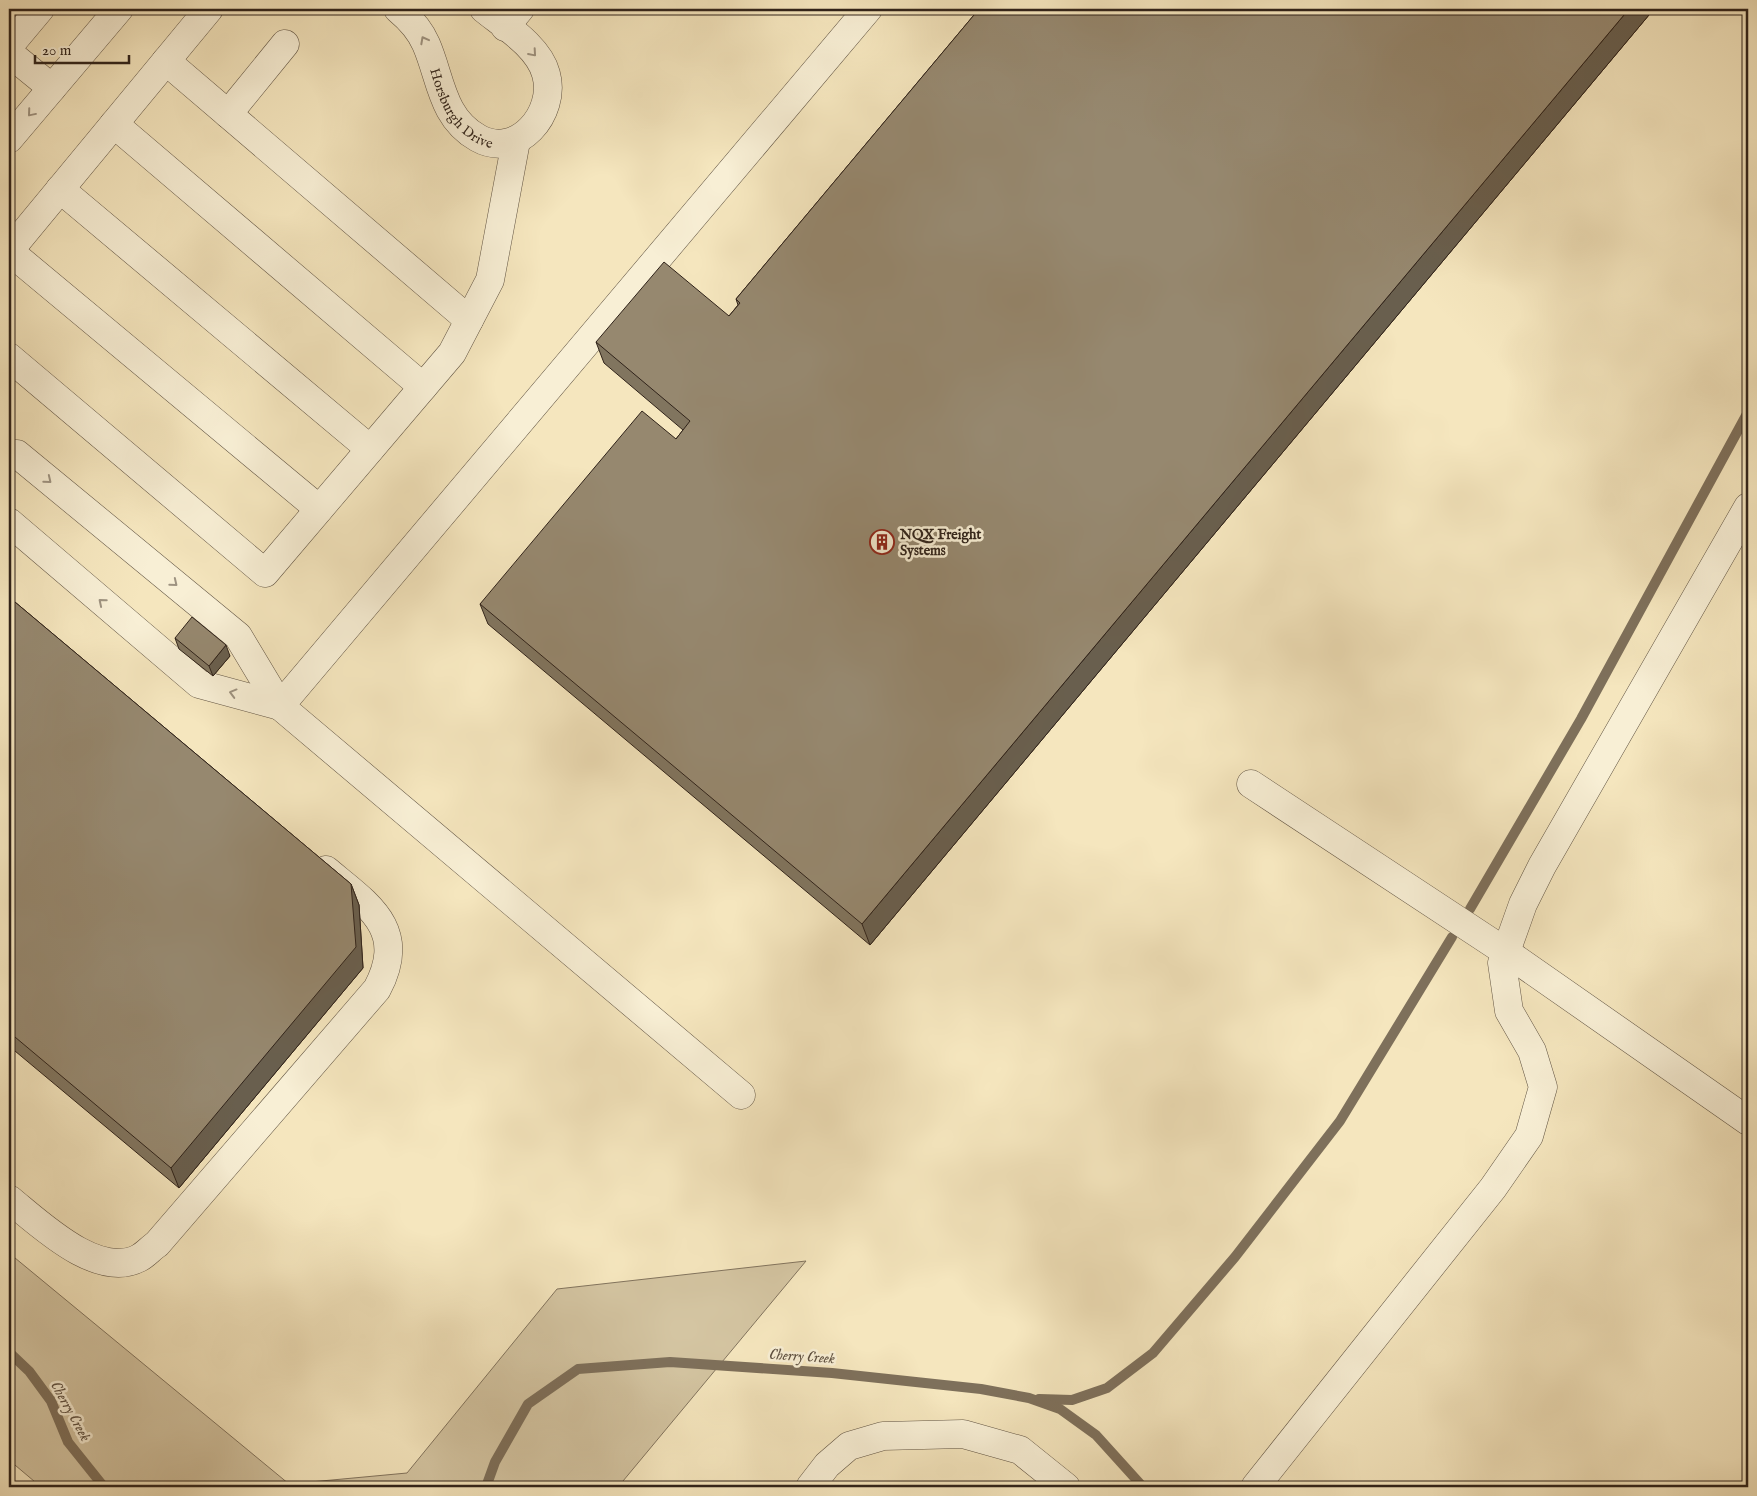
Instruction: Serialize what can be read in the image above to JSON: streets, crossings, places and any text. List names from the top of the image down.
{
  "streets": {
    "street": ["Horsburgh Drive"]
  },
  "water": ["Cherry Creek"],
  "places": {
    "building": ["NQX Freight Systems"]
  },
  "scale_bar": "20 m"
}
